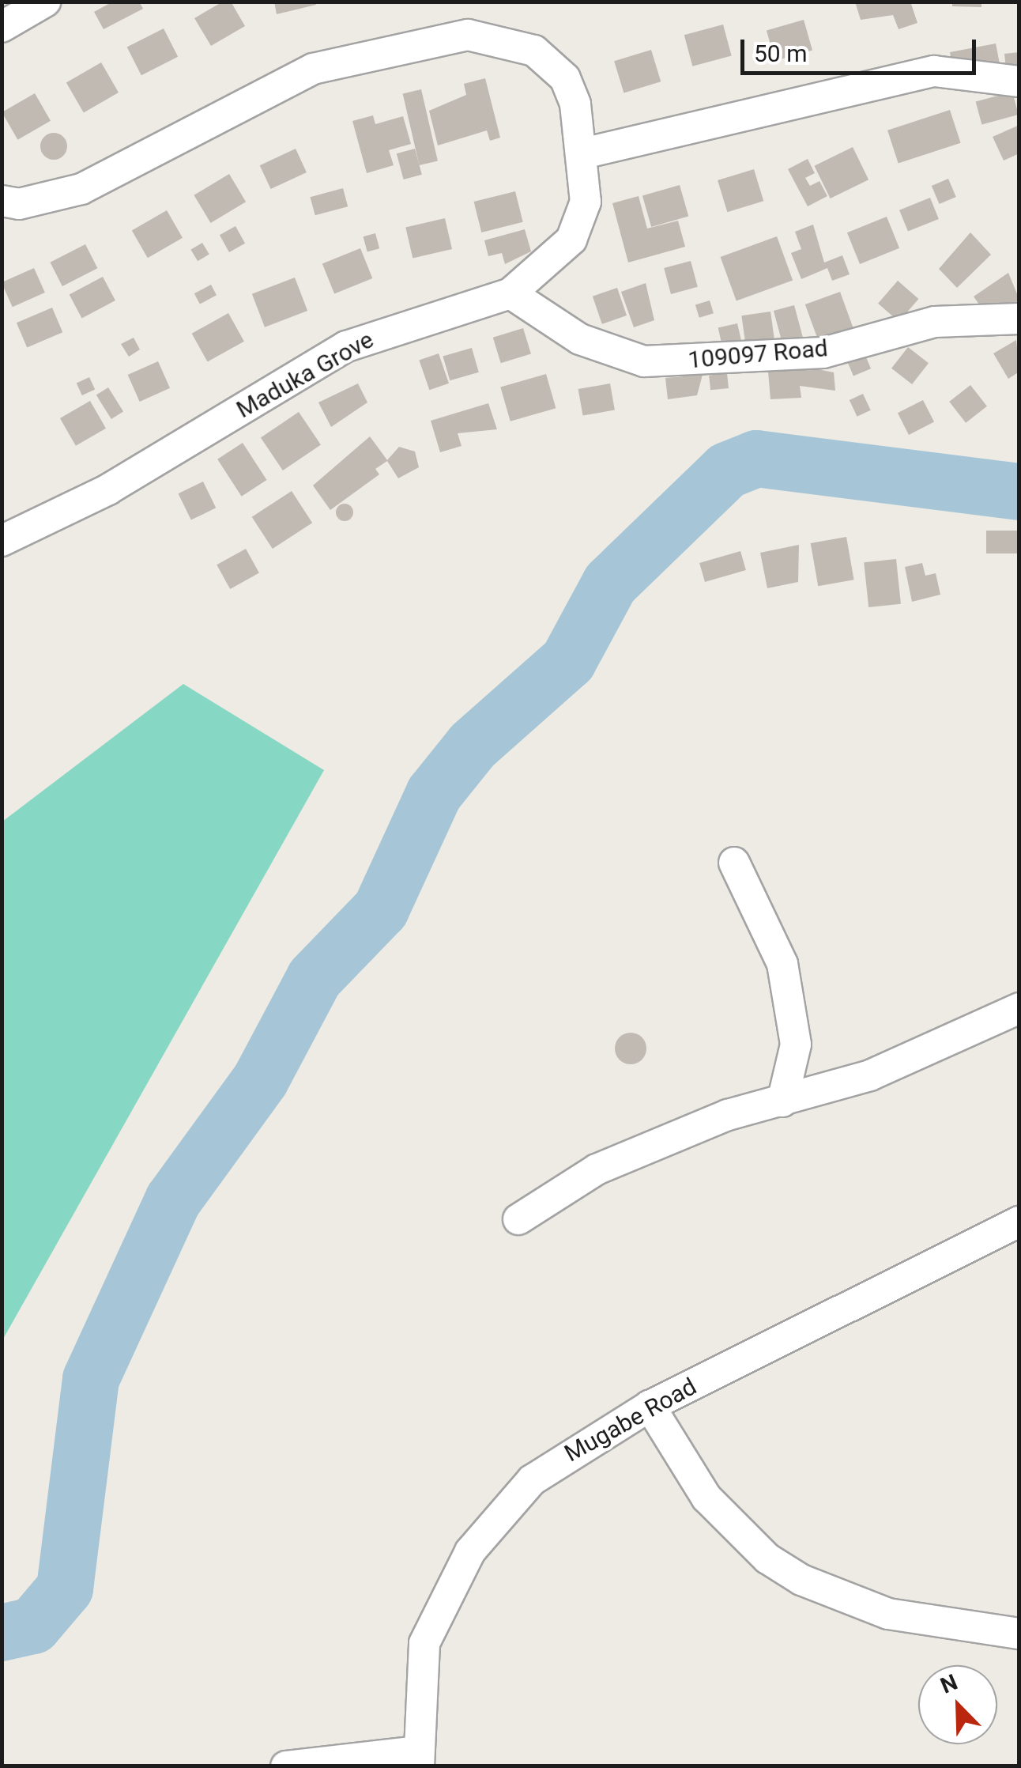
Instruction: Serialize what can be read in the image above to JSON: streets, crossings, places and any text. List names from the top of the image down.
{
  "streets": {
    "street": ["109097 Road", "Maduka Grove", "Mugabe Road"]
  },
  "crossings": [
    ["109097 Road", "Maduka Grove"]
  ],
  "scale_bar": "50 m",
  "north": "top left"
}
